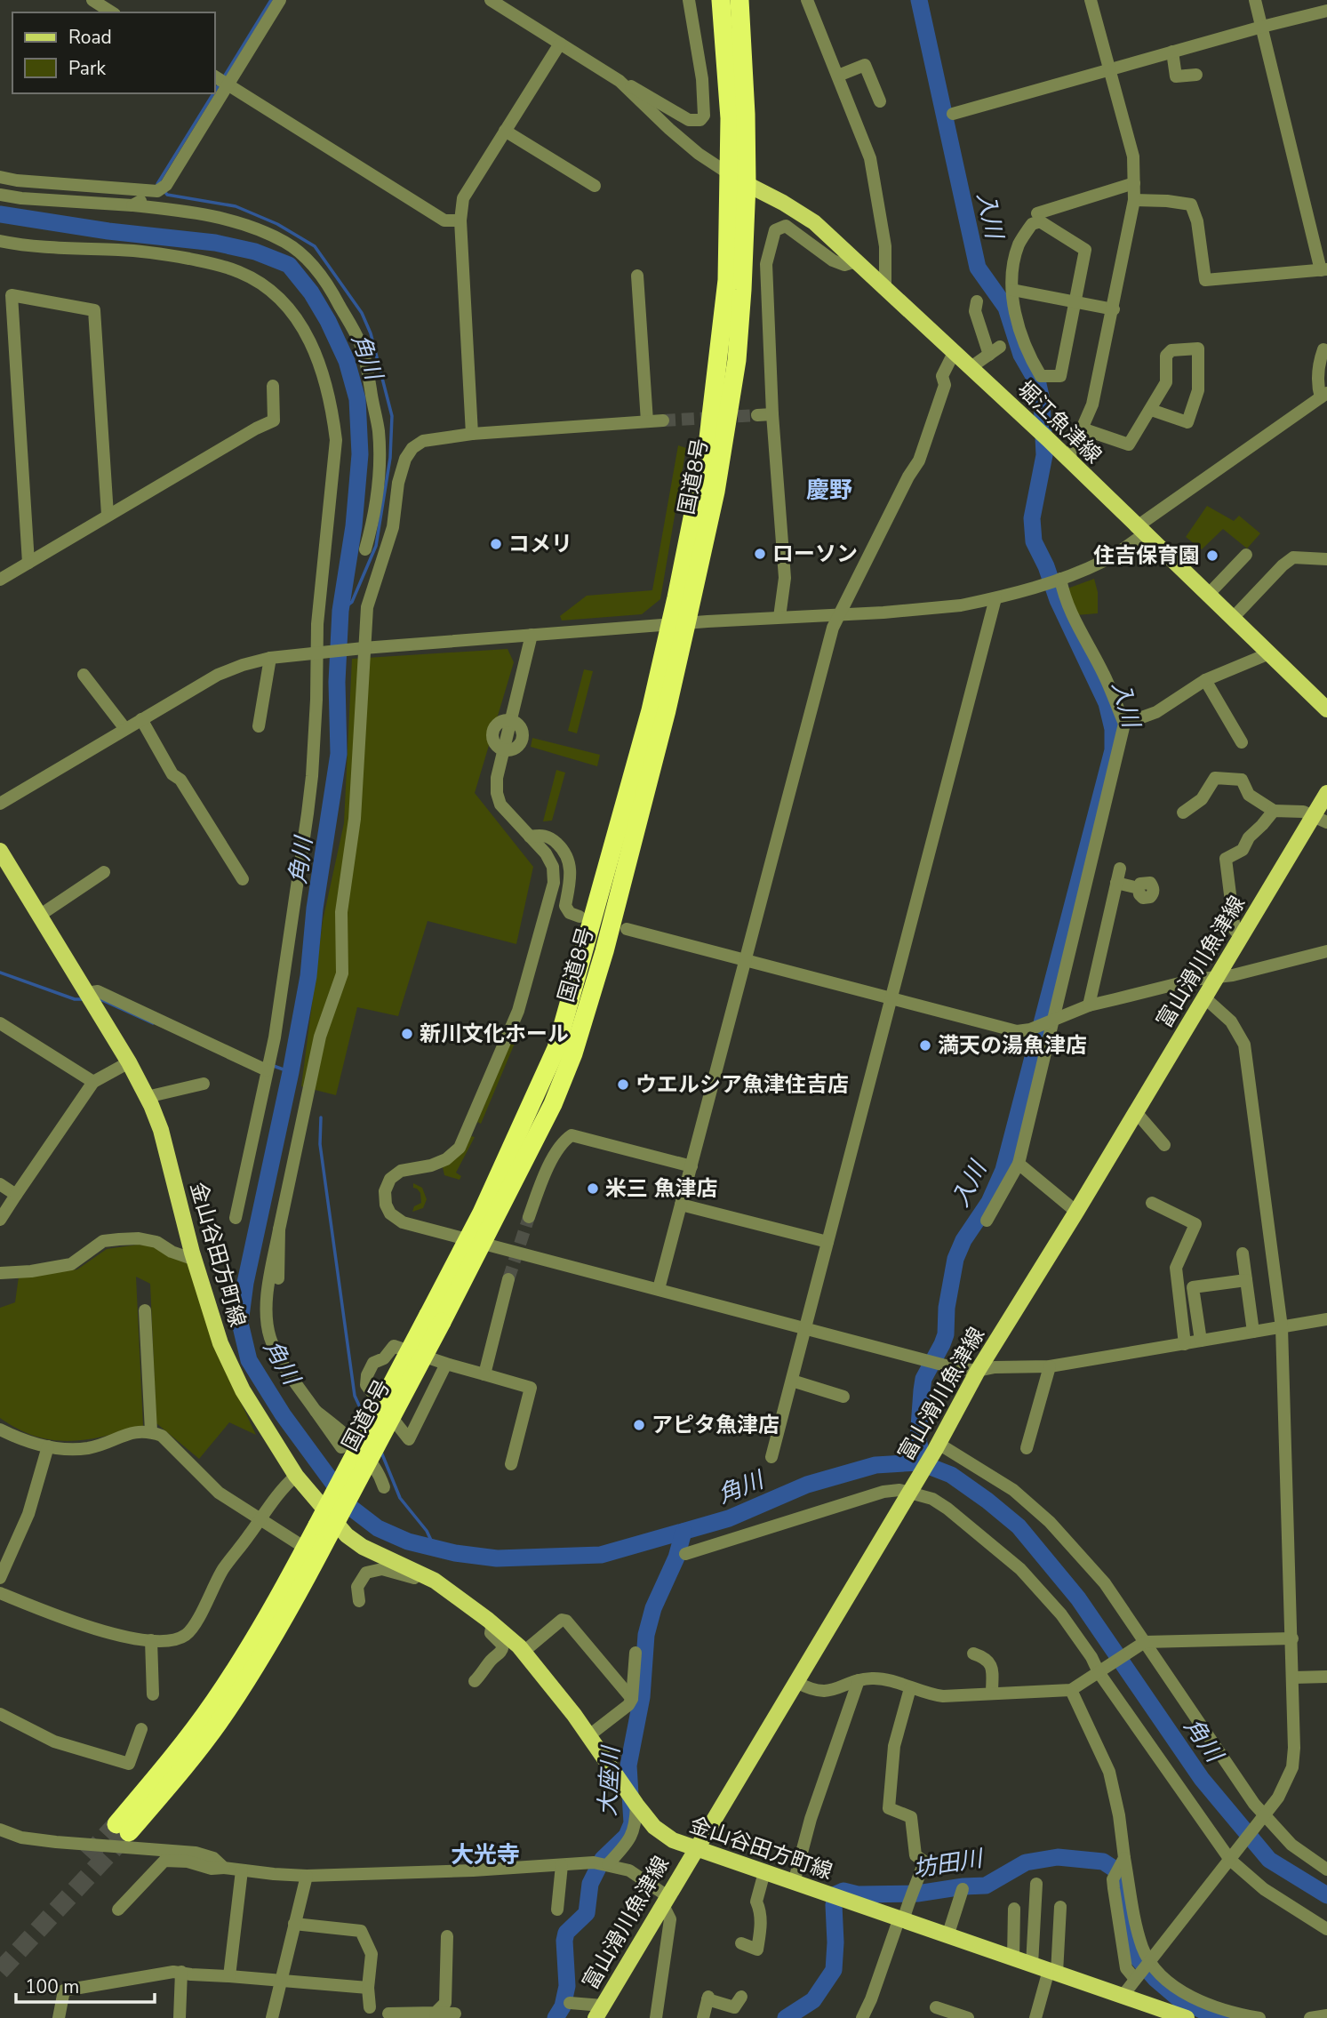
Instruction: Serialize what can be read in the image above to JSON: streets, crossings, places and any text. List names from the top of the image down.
{
  "streets": {
    "highway": ["国道8号"],
    "main road": ["堀江魚津線", "富山滑川魚津線", "金山谷田方町線"]
  },
  "crossings": [
    ["堀江魚津線", "国道8号"],
    ["富山滑川魚津線", "金山谷田方町線"]
  ],
  "districts": ["慶野", "大光寺"],
  "water": [
    "入川",
    "角川",
    "大座川",
    "坊田川"
  ],
  "places": [
    "コメリ",
    "ローソン",
    "住吉保育園",
    "新川文化ホール",
    "満天の湯魚津店",
    "ウエルシア魚津住吉店",
    "米三 魚津店",
    "アピタ魚津店"
  ],
  "legend": ["Road", "Park"],
  "scale_bar": "100 m"
}
